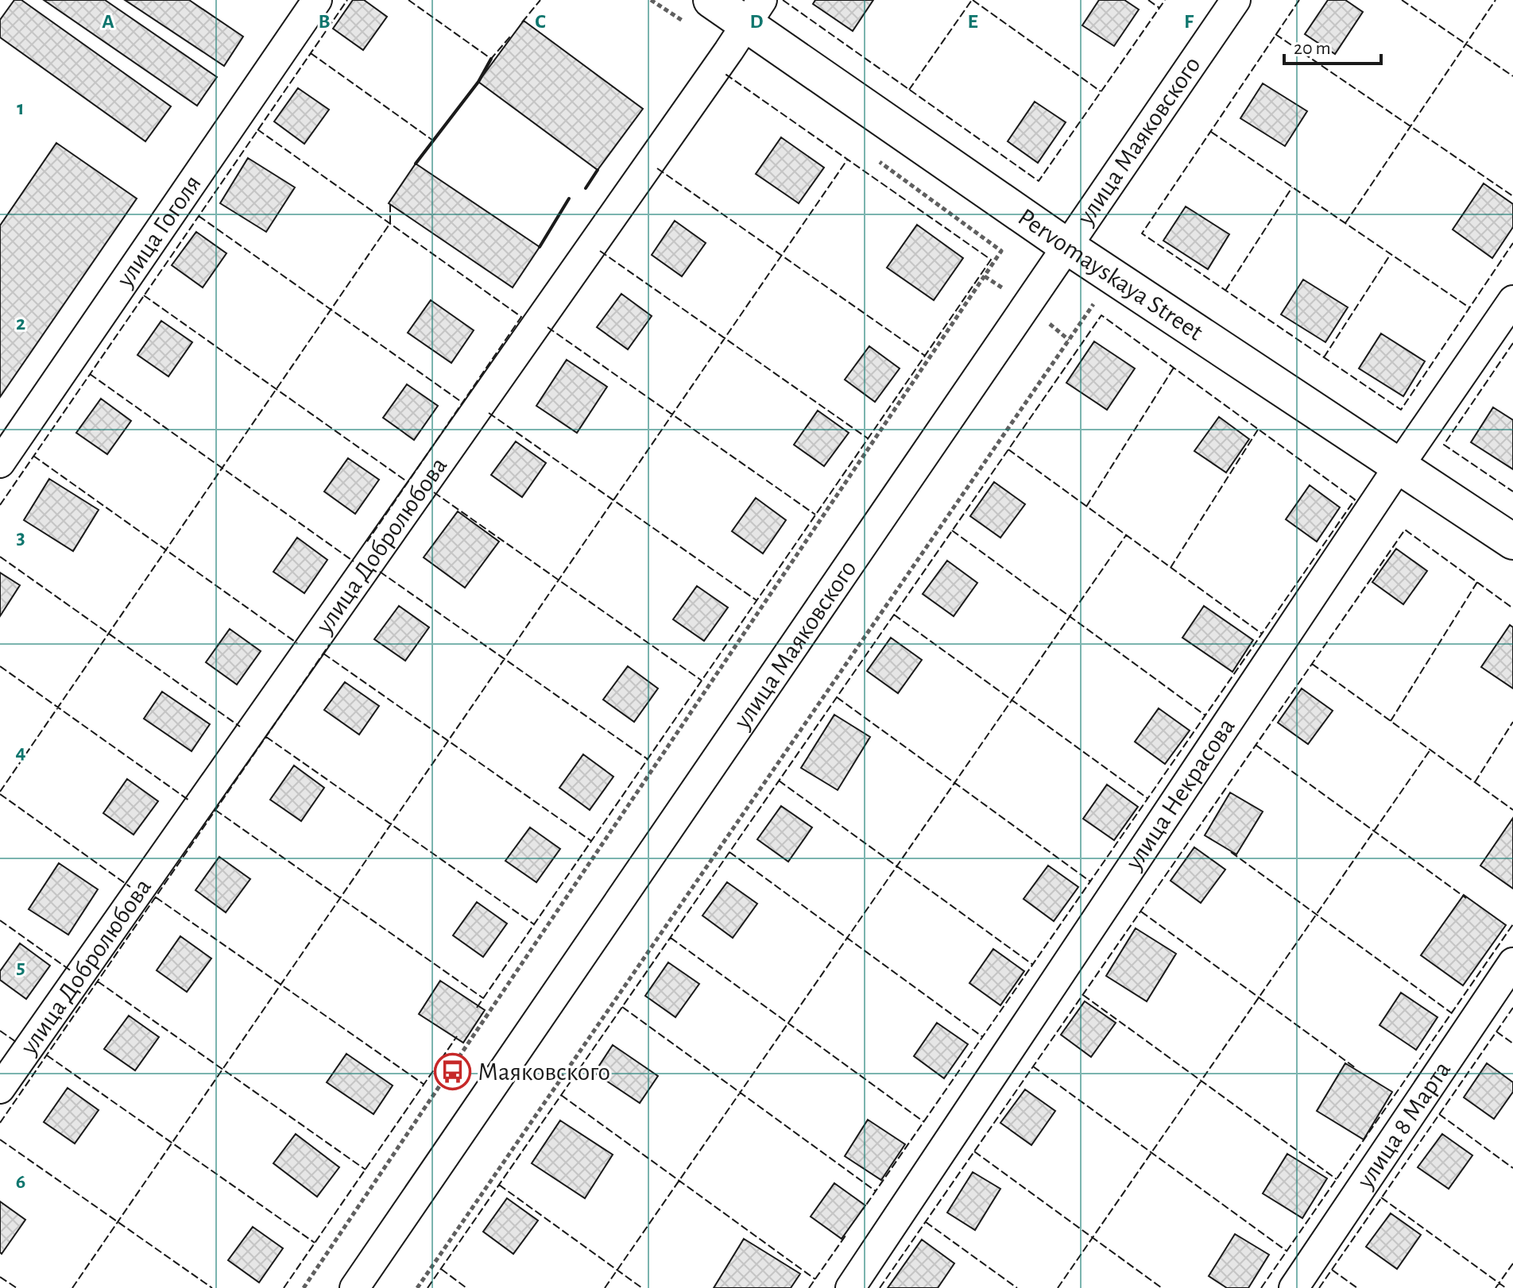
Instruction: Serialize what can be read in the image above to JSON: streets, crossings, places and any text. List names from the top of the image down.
{
  "streets": {
    "street": [
      "улица Маяковского",
      "улица Гоголя",
      "Pervomayskaya Street",
      "улица Добролюбова",
      "улица Некрасова",
      "улица 8 Марта"
    ]
  },
  "crossings": [
    ["улица Маяковского", "Pervomayskaya Street"],
    ["Pervomayskaya Street", "улица Добролюбова"],
    ["Pervomayskaya Street", "улица Некрасова"]
  ],
  "places": {
    "bus stop": ["Маяковского"]
  },
  "scale_bar": "20 m",
  "grid": {
    "columns": [
      "A",
      "B",
      "C",
      "D",
      "E",
      "F"
    ],
    "rows": [
      "1",
      "2",
      "3",
      "4",
      "5",
      "6"
    ]
  }
}
